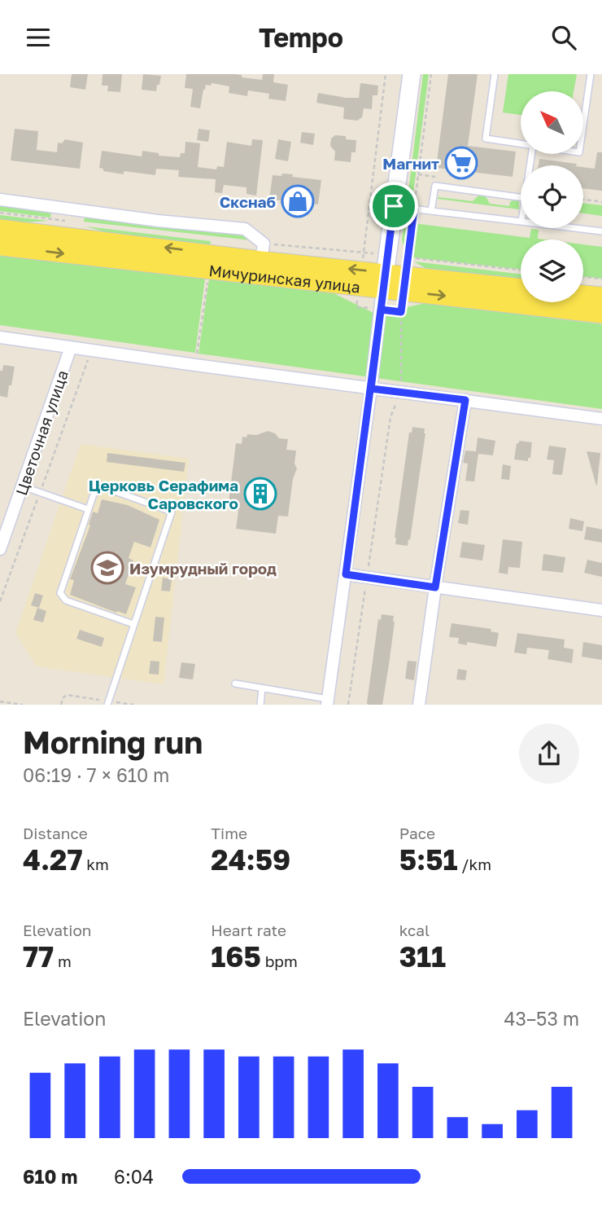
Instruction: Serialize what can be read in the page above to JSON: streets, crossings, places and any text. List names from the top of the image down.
{
  "streets": {
    "main road": ["Мичуринская улица"],
    "street": ["Цветочная улица"]
  },
  "places": {
    "supermarket": ["Магнит"],
    "shop": ["Скснаб"],
    "building": ["Церковь Серафима Саровского"],
    "school or university": ["Изумрудный город"]
  },
  "north": "top left",
  "page": {
    "header": "Tempo",
    "heading": ["Morning run", "06:19 · 7 × 610 m"],
    "stats": [
      ["Distance", "4.27 km"],
      ["Time", "24:59"],
      ["Pace", "5:51 /km"],
      ["Elevation", "77 m"],
      ["Heart rate", "165 bpm"],
      ["kcal", "311"]
    ],
    "chart": ["Elevation", "43–53 m"],
    "list": [
      {
        "name": "610 m",
        "note": "6:04"
      }
    ]
  }
}
